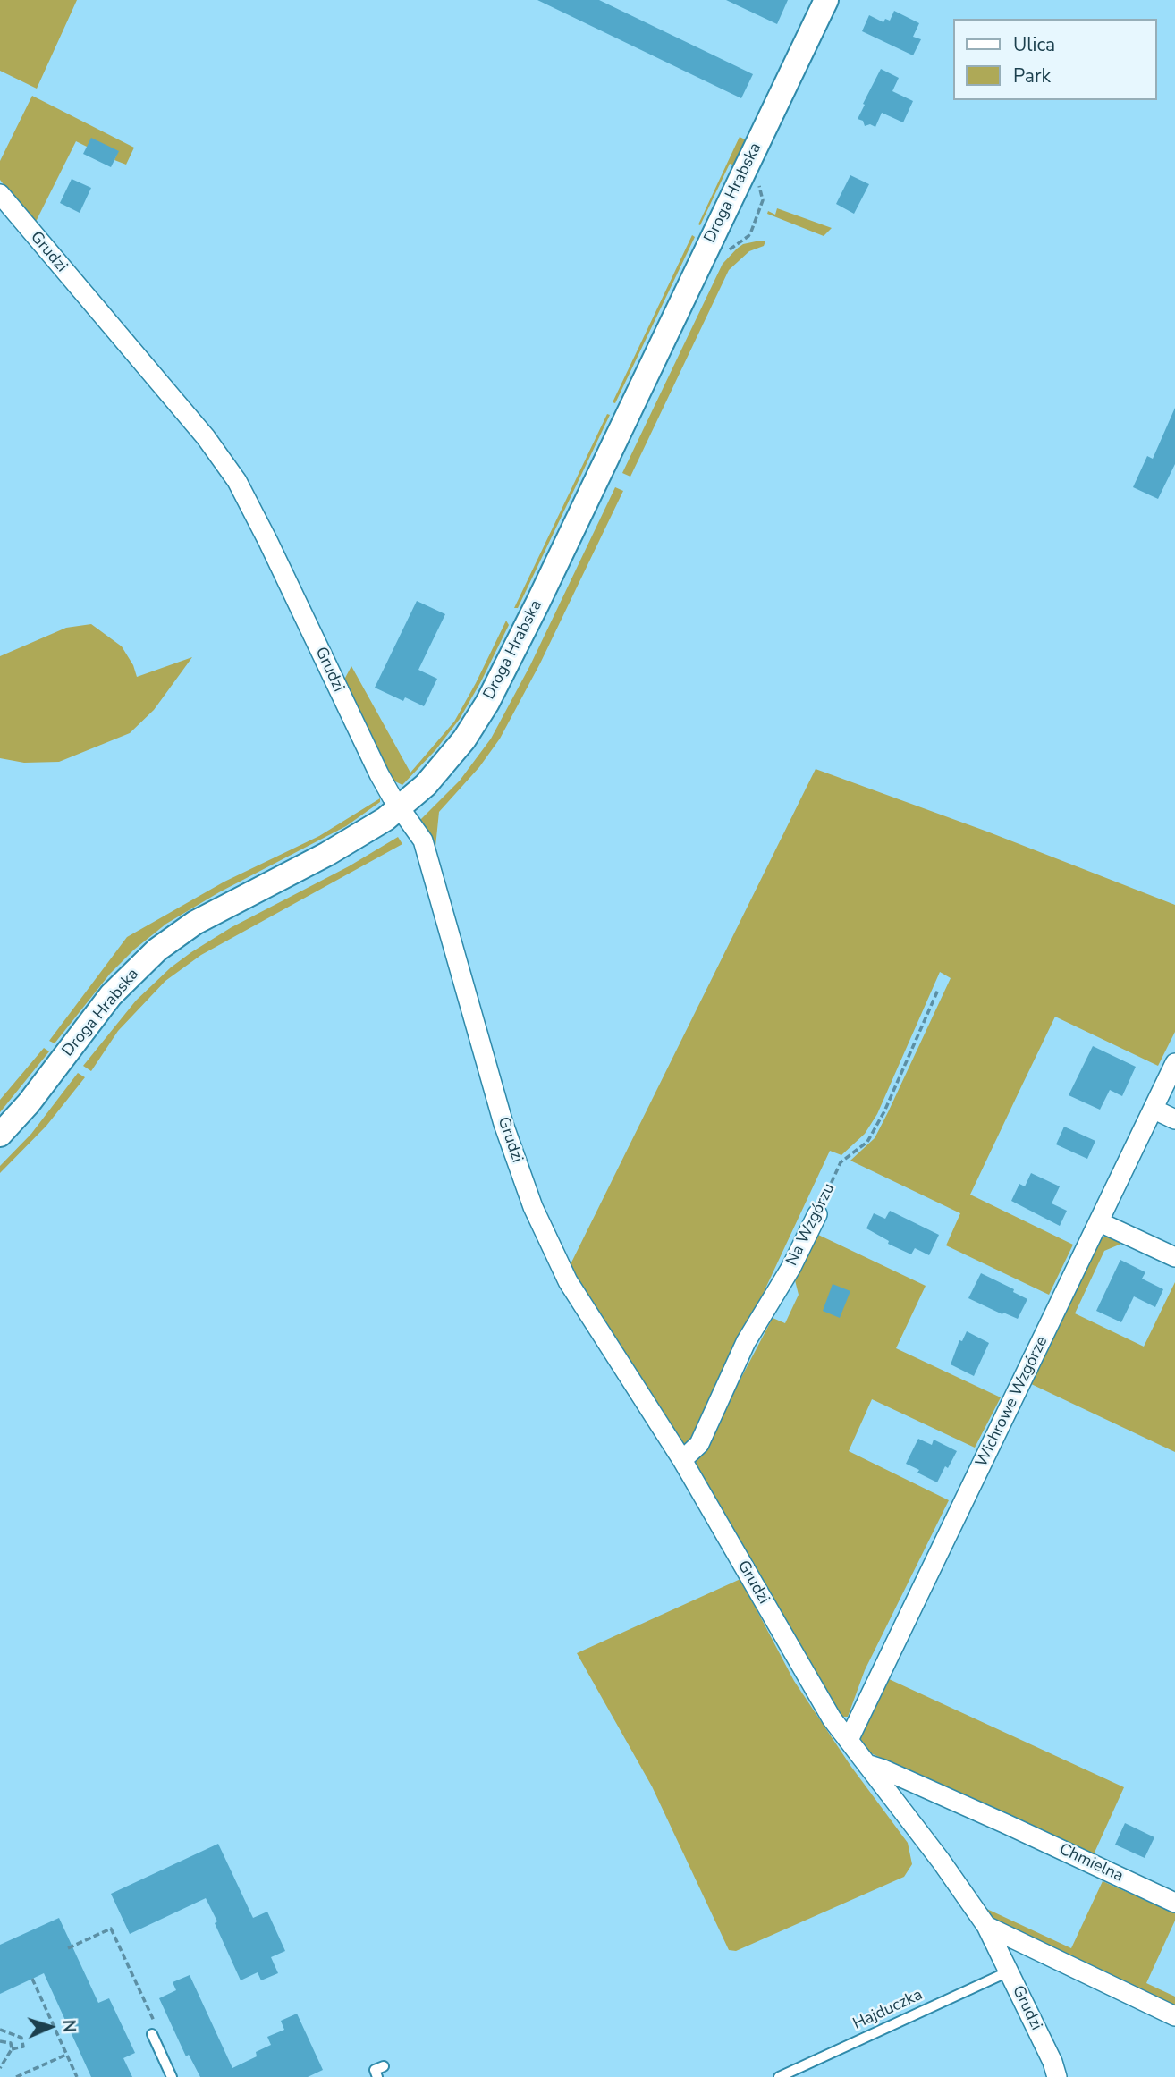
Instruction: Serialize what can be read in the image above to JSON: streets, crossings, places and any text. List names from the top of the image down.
{
  "streets": {
    "street": [
      "Droga Hrabska",
      "Grudzi",
      "Na Wzgórzu",
      "Wichrowe Wzgórze",
      "Chmielna"
    ],
    "lane": ["Hajduczka"]
  },
  "crossings": [
    ["Droga Hrabska", "Grudzi"],
    ["Grudzi", "Na Wzgórzu"],
    ["Grudzi", "Wichrowe Wzgórze"],
    ["Grudzi", "Chmielna"],
    ["Grudzi", "Hajduczka"]
  ],
  "legend": ["Ulica", "Park"],
  "north": "right"
}
